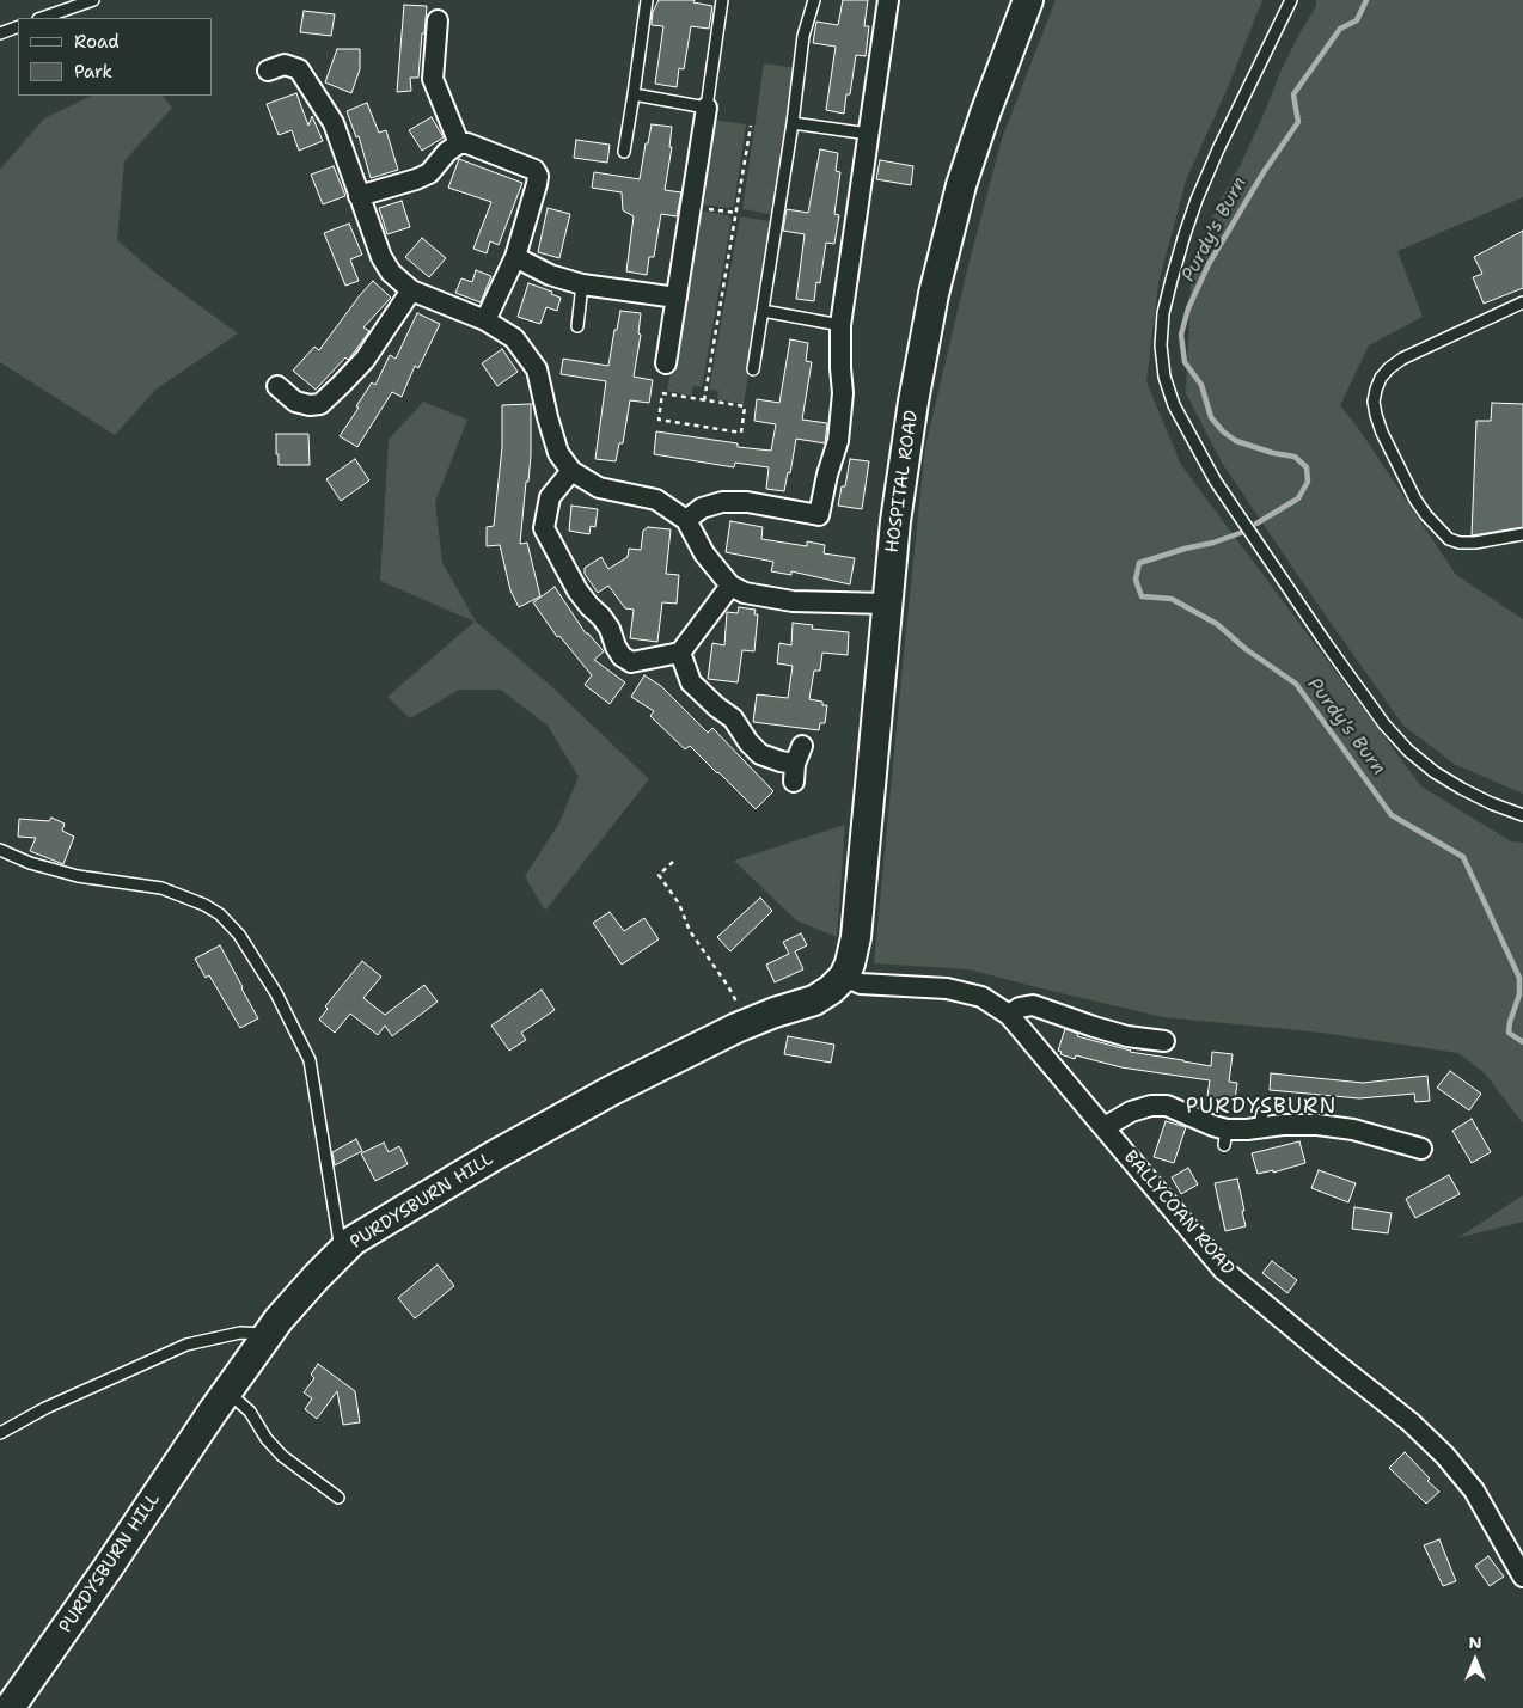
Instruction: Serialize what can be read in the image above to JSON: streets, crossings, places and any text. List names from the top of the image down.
{
  "streets": {
    "main road": ["HOSPITAL ROAD", "PURDYSBURN HILL"],
    "street": ["BALLYCOAN ROAD"]
  },
  "crossings": [
    ["HOSPITAL ROAD", "PURDYSBURN HILL"],
    ["HOSPITAL ROAD", "BALLYCOAN ROAD"],
    ["PURDYSBURN HILL", "BALLYCOAN ROAD"]
  ],
  "districts": ["PURDYSBURN"],
  "water": ["Purdy's Burn"],
  "legend": ["Road", "Park"],
  "north": "top"
}
